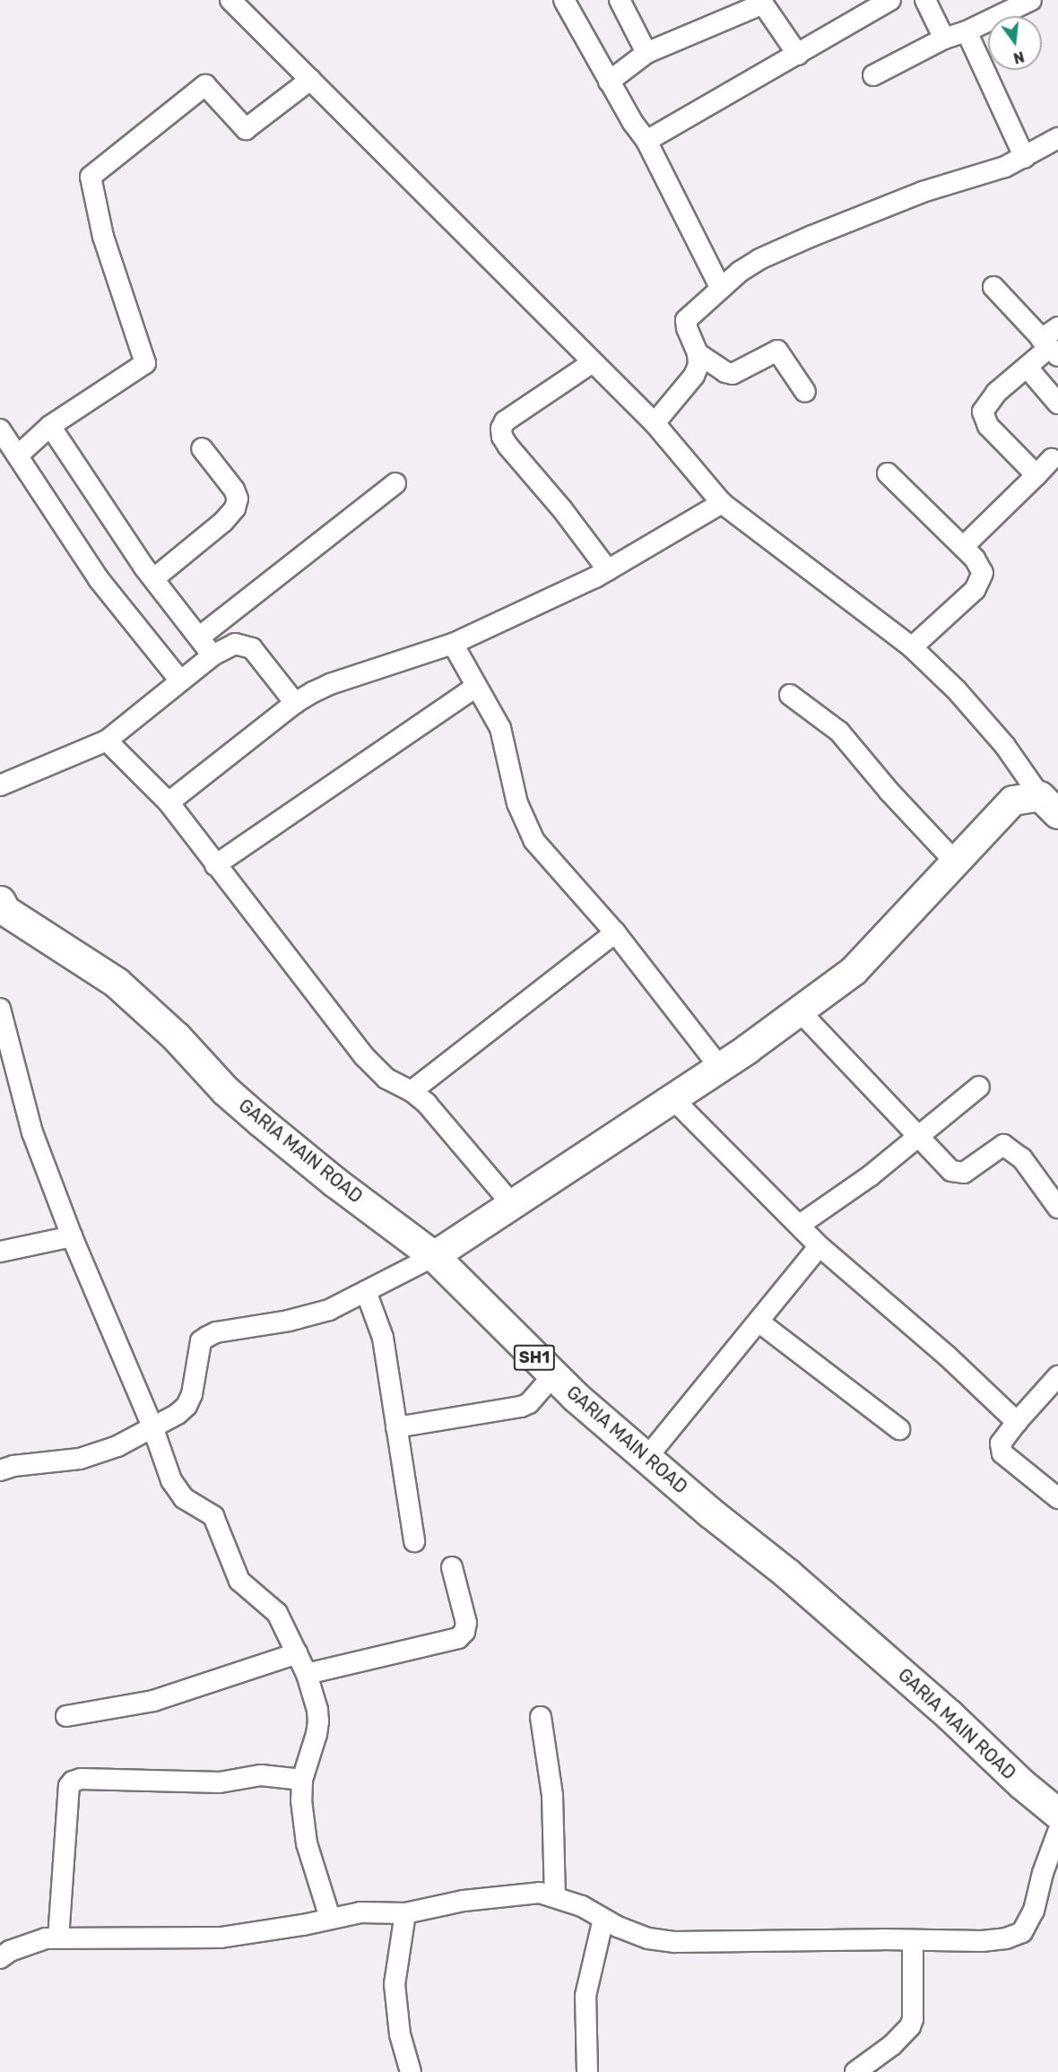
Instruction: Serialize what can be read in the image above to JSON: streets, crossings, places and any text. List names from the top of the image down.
{
  "streets": {
    "main road": ["GARIA MAIN ROAD", "SH1"]
  },
  "north": "bottom"
}
